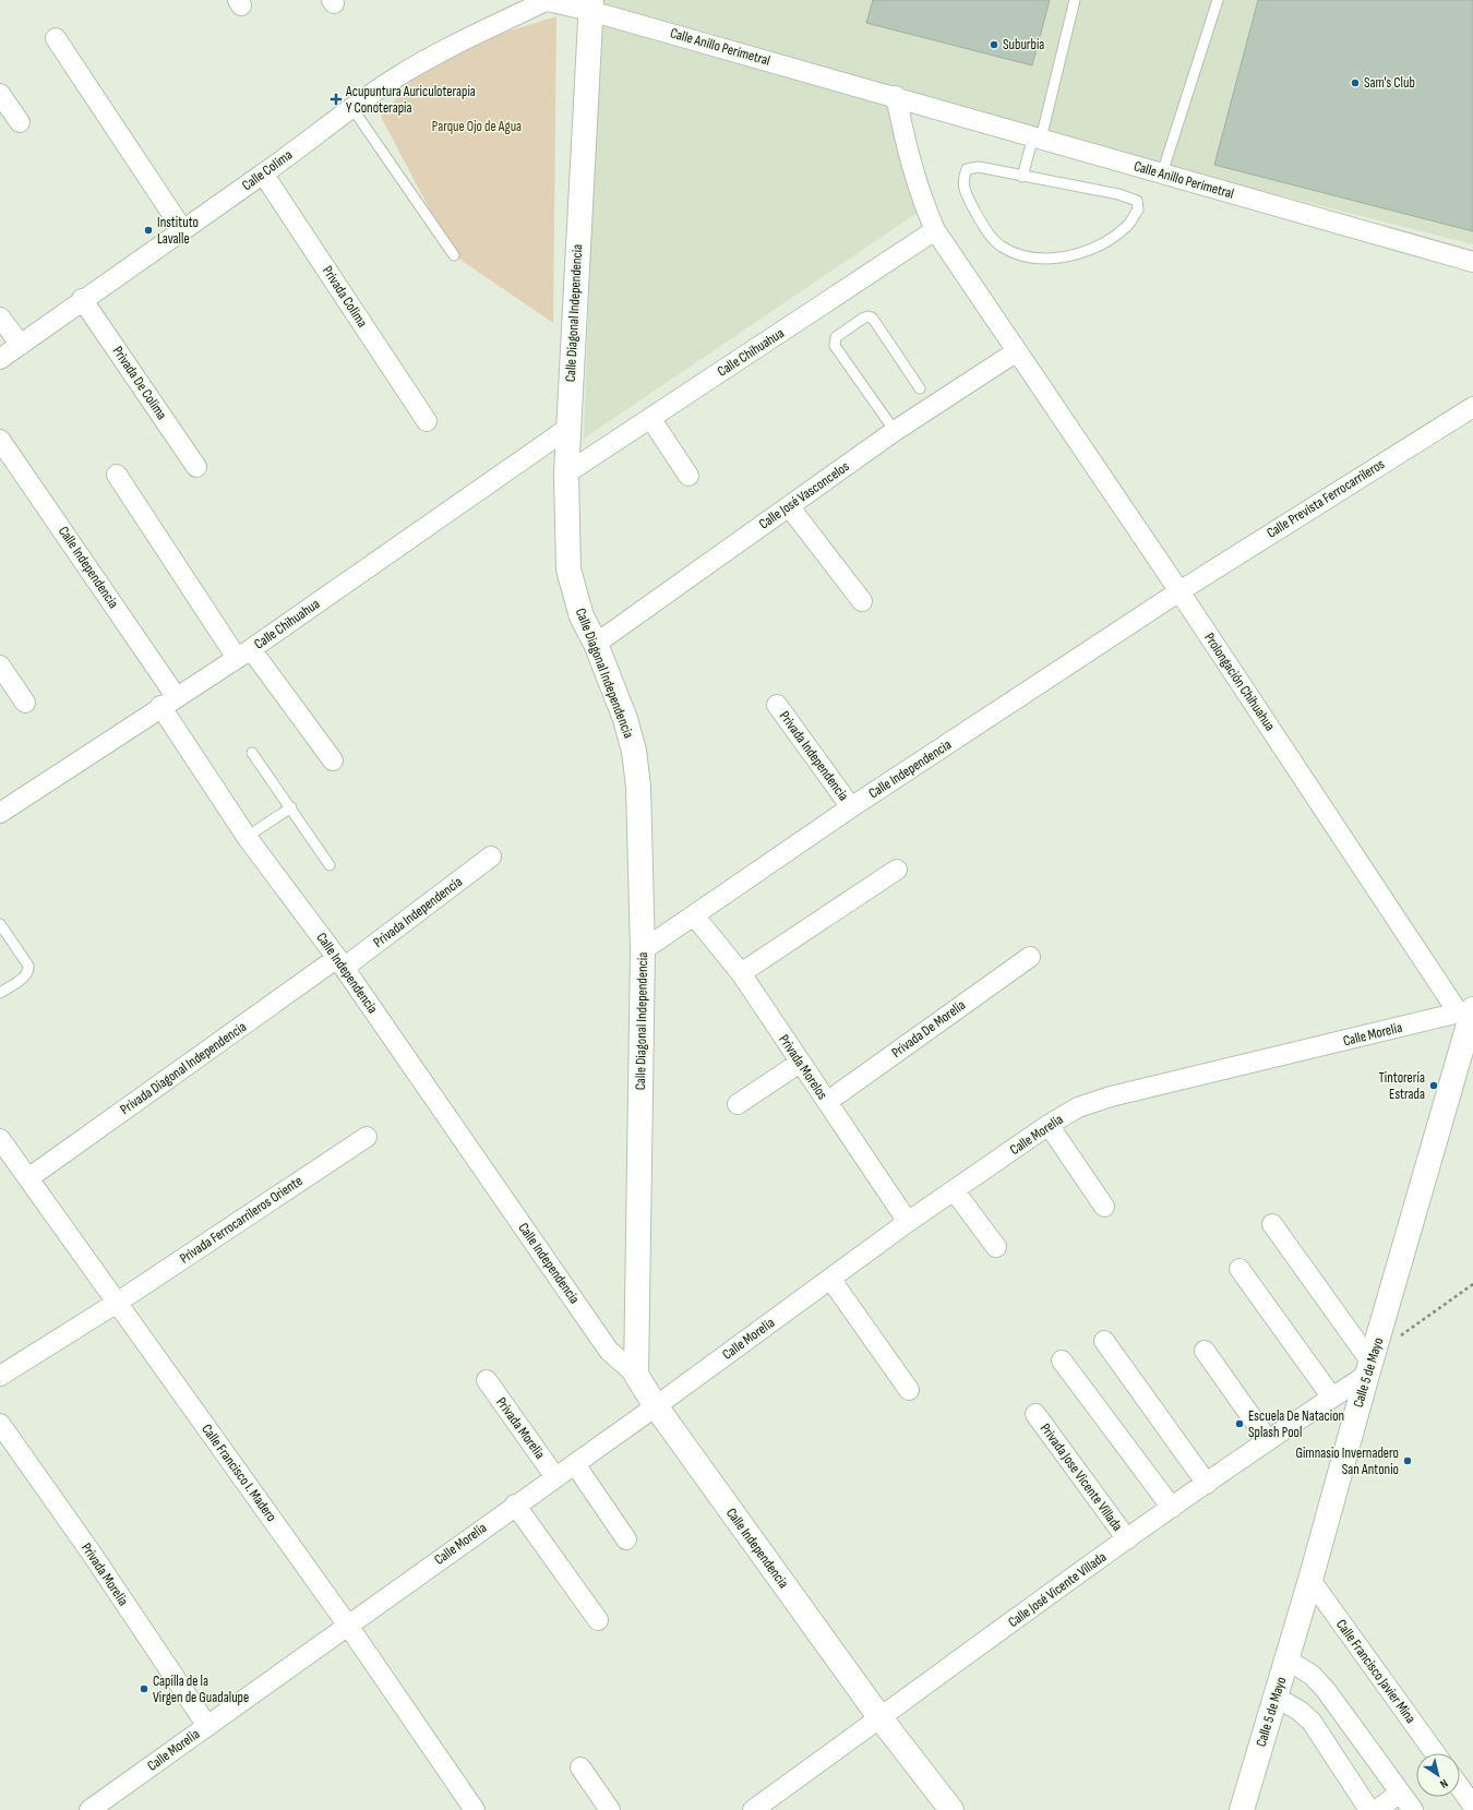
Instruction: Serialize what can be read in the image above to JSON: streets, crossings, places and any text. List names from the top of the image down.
{
  "streets": {
    "main road": ["Calle Diagonal Independencia", "Calle Independencia", "Calle 5 de Mayo"],
    "street": [
      "Calle Anillo Perimetral",
      "Calle Colima",
      "Privada Colima",
      "Calle Chihuahua",
      "Privada De Colima",
      "Calle José Vasconcelos",
      "Calle Prevista Ferrocarrileros",
      "Prolongación Chihuahua",
      "Privada Independencia",
      "Privada De Morelia",
      "Calle Morelia",
      "Privada Morelos",
      "Privada Diagonal Independencia",
      "Privada Ferrocarrileros Oriente",
      "Privada Morelia",
      "Calle Francisco I. Madero",
      "Privada Jose Vicente Villada",
      "Calle José Vicente Villada",
      "Calle Francisco Javier Mina"
    ]
  },
  "crossings": [
    ["Calle Anillo Perimetral", "Calle Colima"],
    ["Calle Anillo Perimetral", "Calle Diagonal Independencia"],
    ["Calle Colima", "Privada Colima"],
    ["Calle Colima", "Privada De Colima"],
    ["Calle Diagonal Independencia", "Calle Chihuahua"],
    ["Calle Diagonal Independencia", "Calle José Vasconcelos"],
    ["Calle Diagonal Independencia", "Calle Independencia"],
    ["Calle Chihuahua", "Calle Independencia"],
    ["Calle José Vasconcelos", "Prolongación Chihuahua"],
    ["Calle Prevista Ferrocarrileros", "Calle Independencia"],
    ["Calle Prevista Ferrocarrileros", "Prolongación Chihuahua"],
    ["Calle Independencia", "Prolongación Chihuahua"],
    ["Calle Independencia", "Privada Independencia"],
    ["Calle Independencia", "Calle Morelia"],
    ["Calle Independencia", "Privada Morelos"],
    ["Calle Independencia", "Privada Diagonal Independencia"],
    ["Calle Independencia", "Calle José Vicente Villada"],
    ["Prolongación Chihuahua", "Calle Morelia"],
    ["Prolongación Chihuahua", "Calle 5 de Mayo"],
    ["Privada Independencia", "Privada Diagonal Independencia"],
    ["Privada De Morelia", "Privada Morelos"],
    ["Calle Morelia", "Privada Morelos"],
    ["Calle Morelia", "Calle 5 de Mayo"],
    ["Calle Morelia", "Privada Morelia"],
    ["Calle Morelia", "Calle Francisco I. Madero"],
    ["Privada Diagonal Independencia", "Calle Francisco I. Madero"],
    ["Privada Ferrocarrileros Oriente", "Calle Francisco I. Madero"],
    ["Calle 5 de Mayo", "Calle José Vicente Villada"],
    ["Calle 5 de Mayo", "Calle Francisco Javier Mina"],
    ["Privada Jose Vicente Villada", "Calle José Vicente Villada"]
  ],
  "parks": ["Parque Ojo de Agua"],
  "places": {
    "other": [
      "Suburbia",
      "Sam's Club",
      "Instituto Lavalle",
      "Tintorería Estrada",
      "Escuela De Natacion Splash Pool",
      "Gimnasio Invernadero San Antonio",
      "Capilla de la Virgen de Guadalupe"
    ],
    "health": ["Acupuntura Auriculoterapia Y Conoterapia"]
  },
  "north": "bottom right"
}
